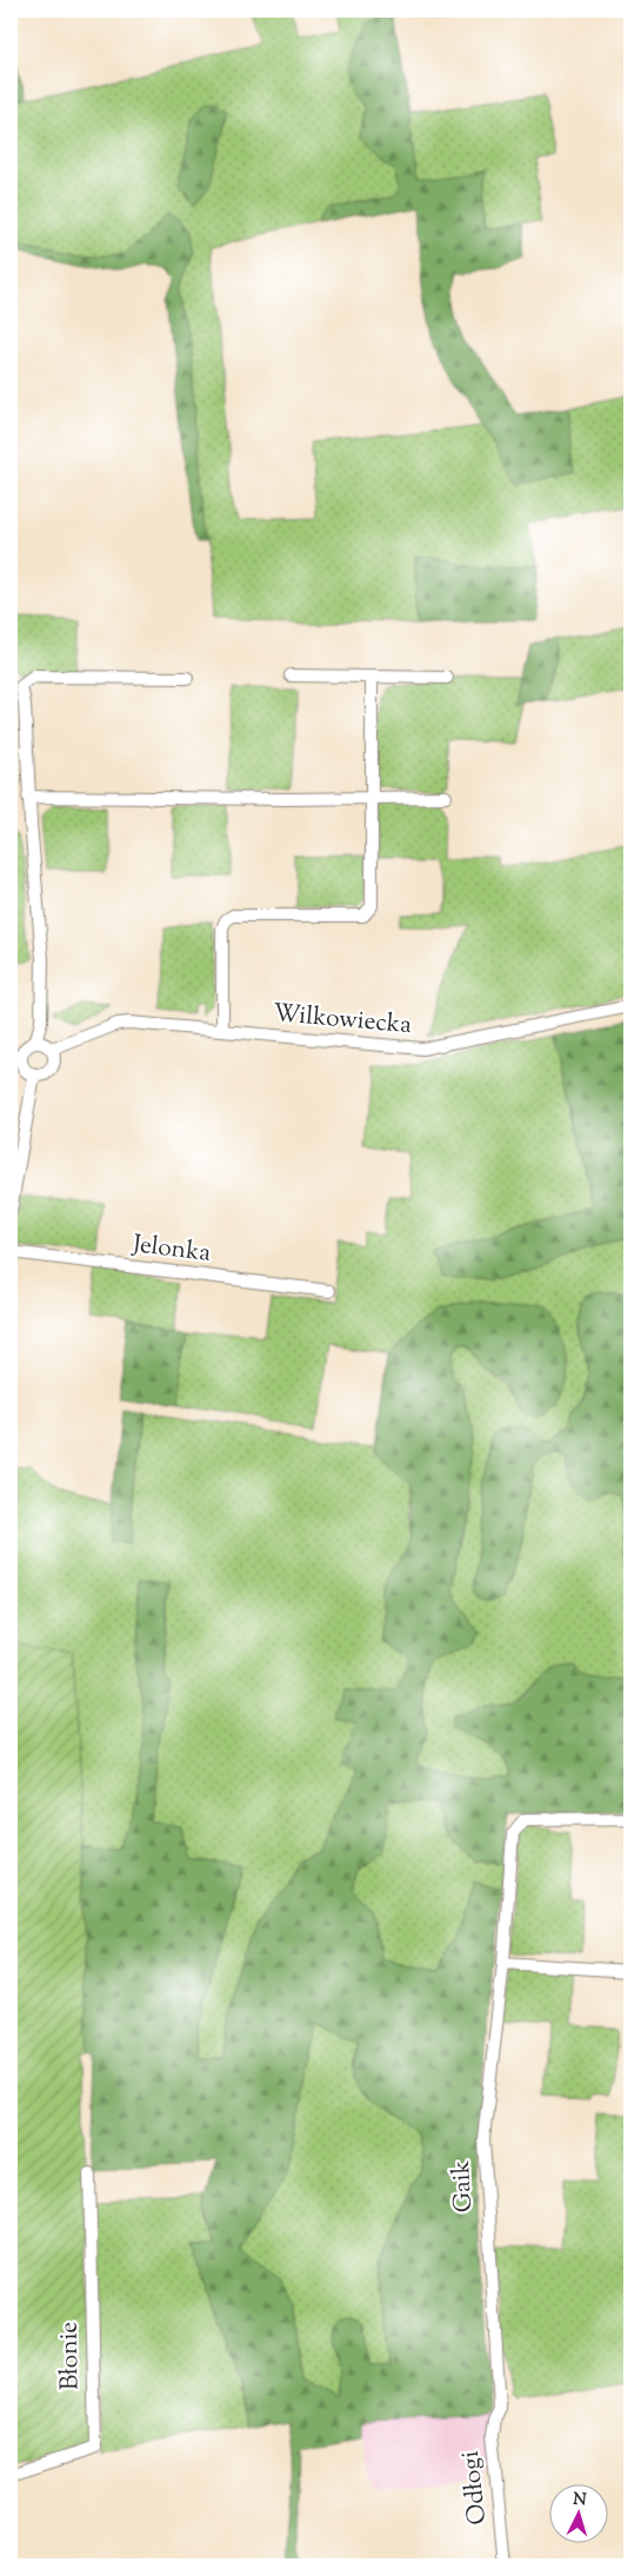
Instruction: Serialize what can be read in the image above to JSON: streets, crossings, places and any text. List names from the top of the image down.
{
  "streets": {
    "street": [
      "Wilkowiecka",
      "Jelonka",
      "Gaik",
      "Błonie",
      "Odłogi"
    ]
  },
  "crossings": [
    ["Gaik", "Odłogi"]
  ],
  "north": "top"
}
